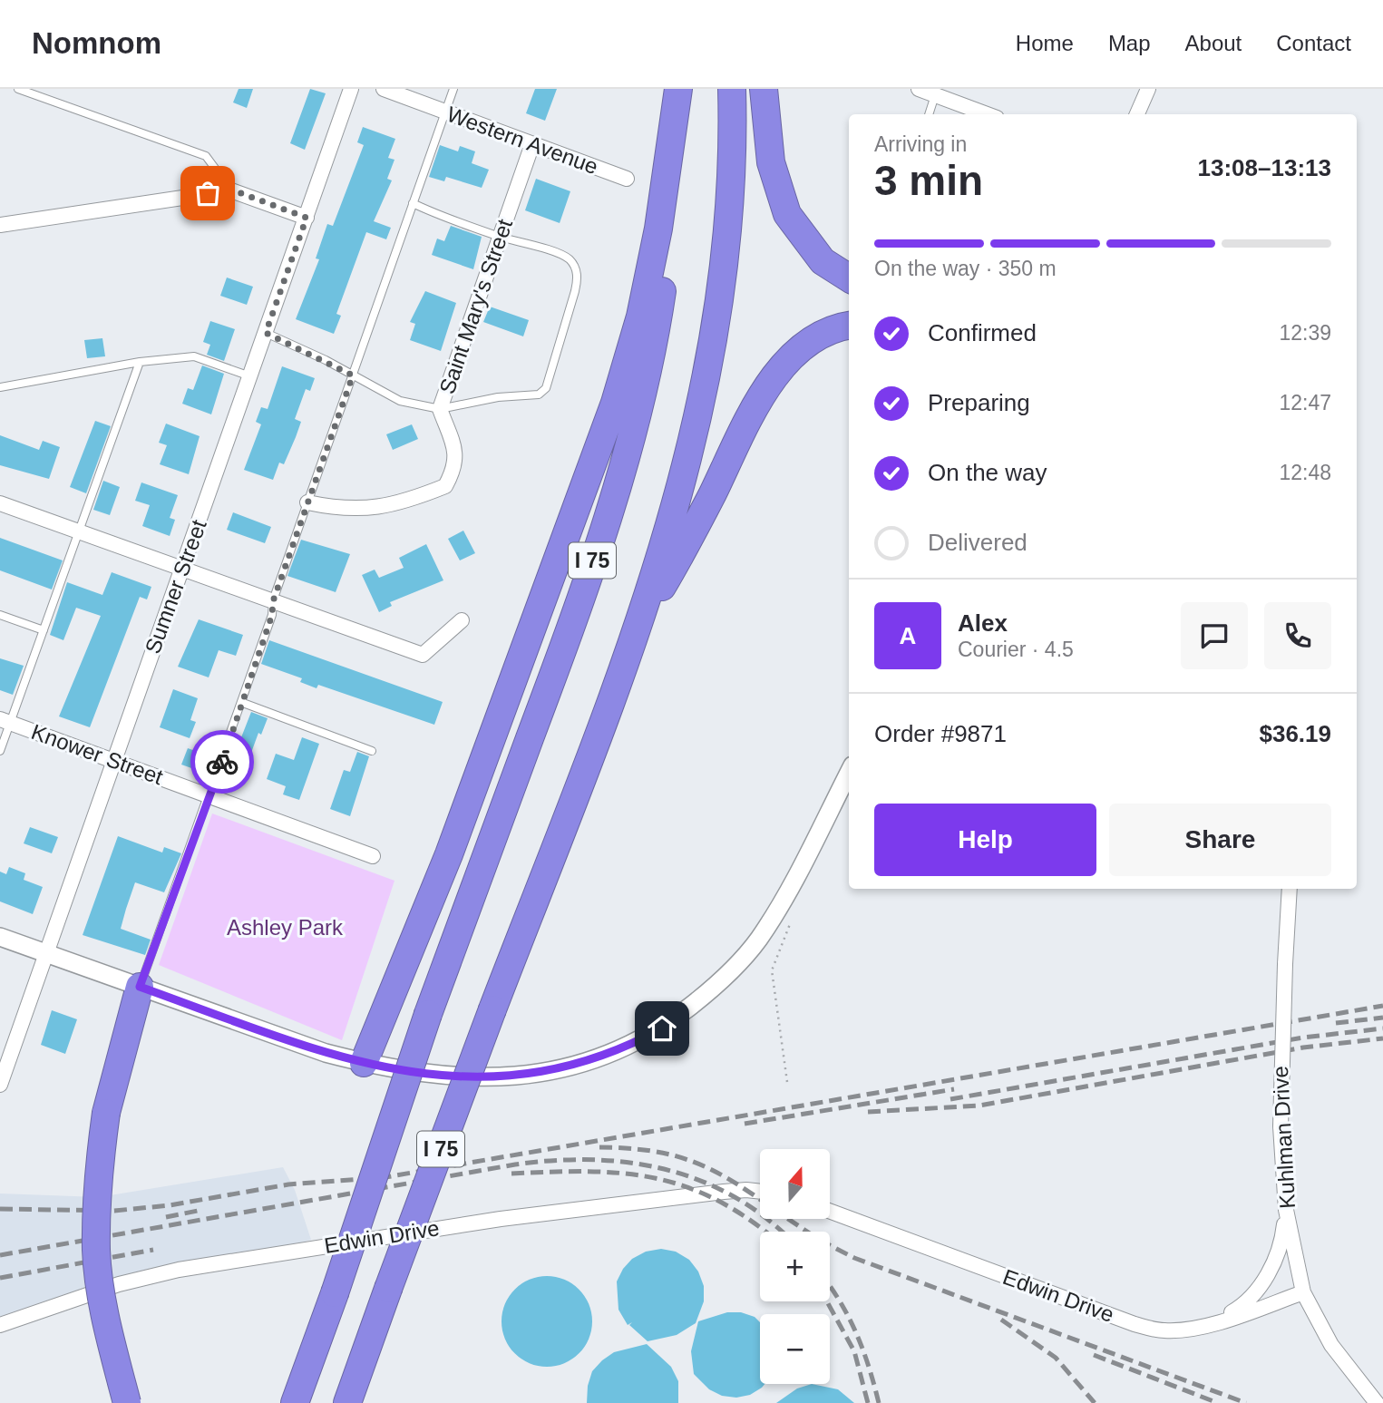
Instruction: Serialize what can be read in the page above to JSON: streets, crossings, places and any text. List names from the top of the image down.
{
  "streets": {
    "highway": ["I 75"],
    "street": [
      "Western Avenue",
      "Saint Mary's Street",
      "Sumner Street",
      "Knower Street",
      "Kuhlman Drive",
      "Edwin Drive"
    ]
  },
  "crossings": [
    ["Western Avenue", "Saint Mary's Street"],
    ["Sumner Street", "Knower Street"],
    ["Kuhlman Drive", "Edwin Drive"]
  ],
  "parks": ["Ashley Park"],
  "north": "top",
  "page": {
    "header": "Nomnom",
    "nav": [
      "Home",
      "Map",
      "About",
      "Contact"
    ],
    "heading": ["3 min", "Arriving in", "13:08–13:13"],
    "panel": [
      "Alex",
      "Courier · 4.5",
      "Order #9871",
      "$36.19"
    ],
    "bar": "On the way · 350 m",
    "list": [
      ["Confirmed", "12:39"],
      ["Preparing", "12:47"],
      ["On the way", "12:48"],
      "Delivered"
    ],
    "round": "A",
    "buttons": ["Help", "Share"],
    "map_buttons": ["+", "−"]
  }
}
